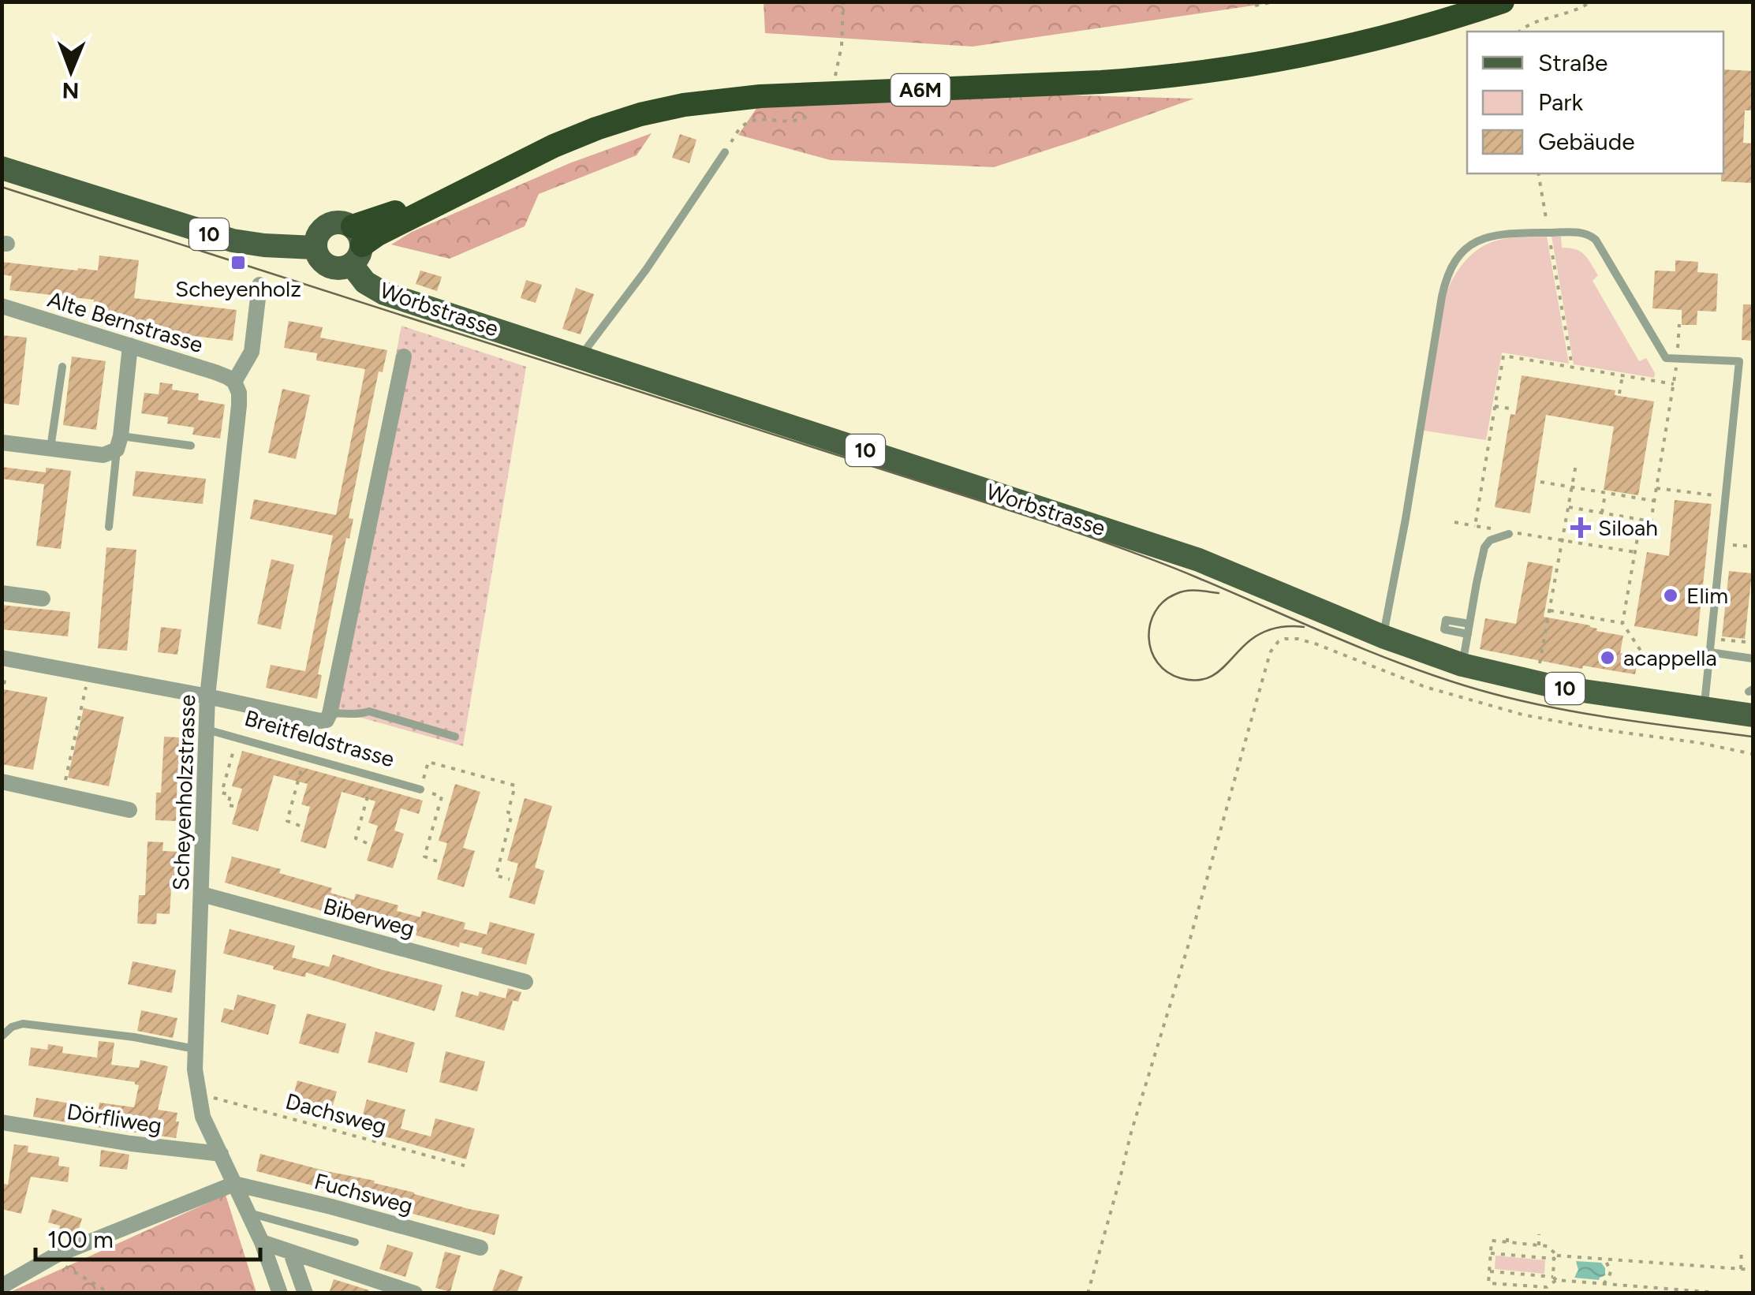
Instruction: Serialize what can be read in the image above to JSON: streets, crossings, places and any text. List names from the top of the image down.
{
  "streets": {
    "highway": ["A6M"],
    "main road": ["10", "Worbstrasse"],
    "street": [
      "Alte Bernstrasse",
      "Breitfeldstrasse",
      "Scheyenholzstrasse",
      "Biberweg",
      "Dörfliweg",
      "Fuchsweg"
    ],
    "path": ["Dachsweg"]
  },
  "crossings": [
    ["A6M", "10"],
    ["A6M", "Worbstrasse"],
    ["10", "Worbstrasse"],
    ["Alte Bernstrasse", "Scheyenholzstrasse"],
    ["Breitfeldstrasse", "Scheyenholzstrasse"],
    ["Scheyenholzstrasse", "Biberweg"],
    ["Scheyenholzstrasse", "Dachsweg"],
    ["Scheyenholzstrasse", "Dörfliweg"],
    ["Scheyenholzstrasse", "Fuchsweg"]
  ],
  "places": {
    "transit": ["Scheyenholz"],
    "health": ["Siloah"],
    "other": ["Elim", "acappella"]
  },
  "legend": ["Straße", "Park", "Gebäude"],
  "scale_bar": "100 m",
  "north": "bottom"
}
